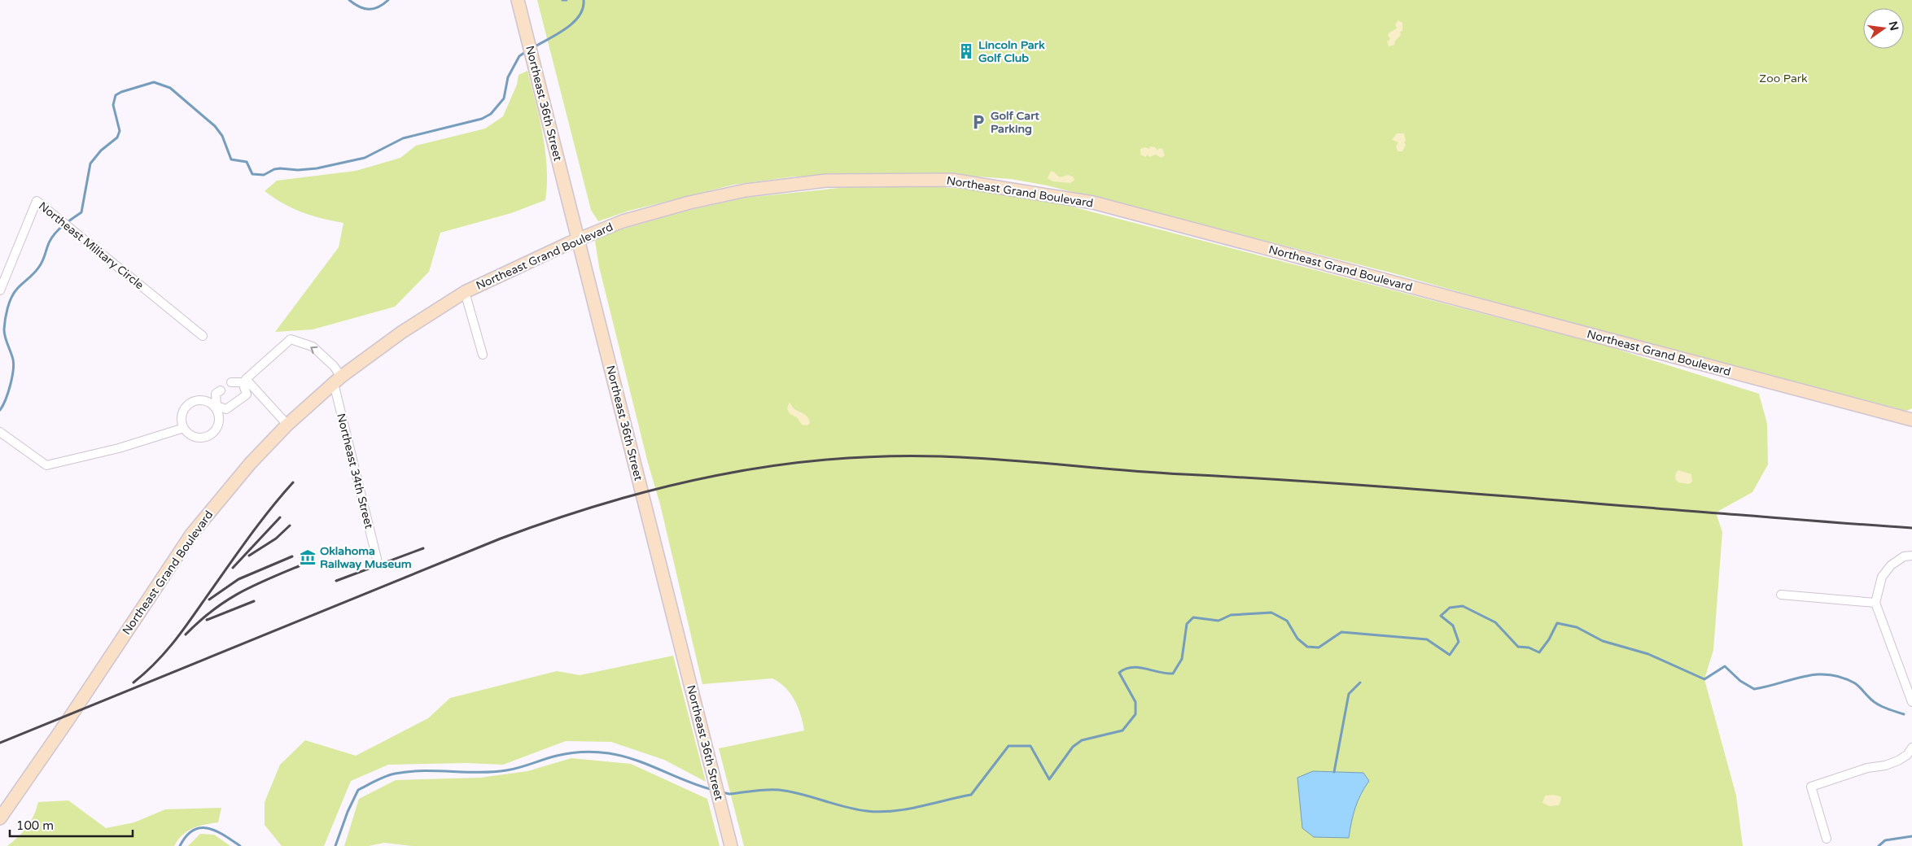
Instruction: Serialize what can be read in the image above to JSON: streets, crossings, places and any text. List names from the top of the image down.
{
  "streets": {
    "street": [
      "Northeast 36th Street",
      "Northeast Grand Boulevard",
      "Northeast Military Circle",
      "Northeast 34th Street"
    ]
  },
  "crossings": [
    ["Northeast 36th Street", "Northeast Grand Boulevard"],
    ["Northeast Grand Boulevard", "Northeast 34th Street"]
  ],
  "parks": ["Zoo Park"],
  "places": {
    "building": ["Lincoln Park Golf Club"],
    "parking": ["Golf Cart Parking"],
    "museum": ["Oklahoma Railway Museum"]
  },
  "scale_bar": "100 m",
  "north": "right"
}
